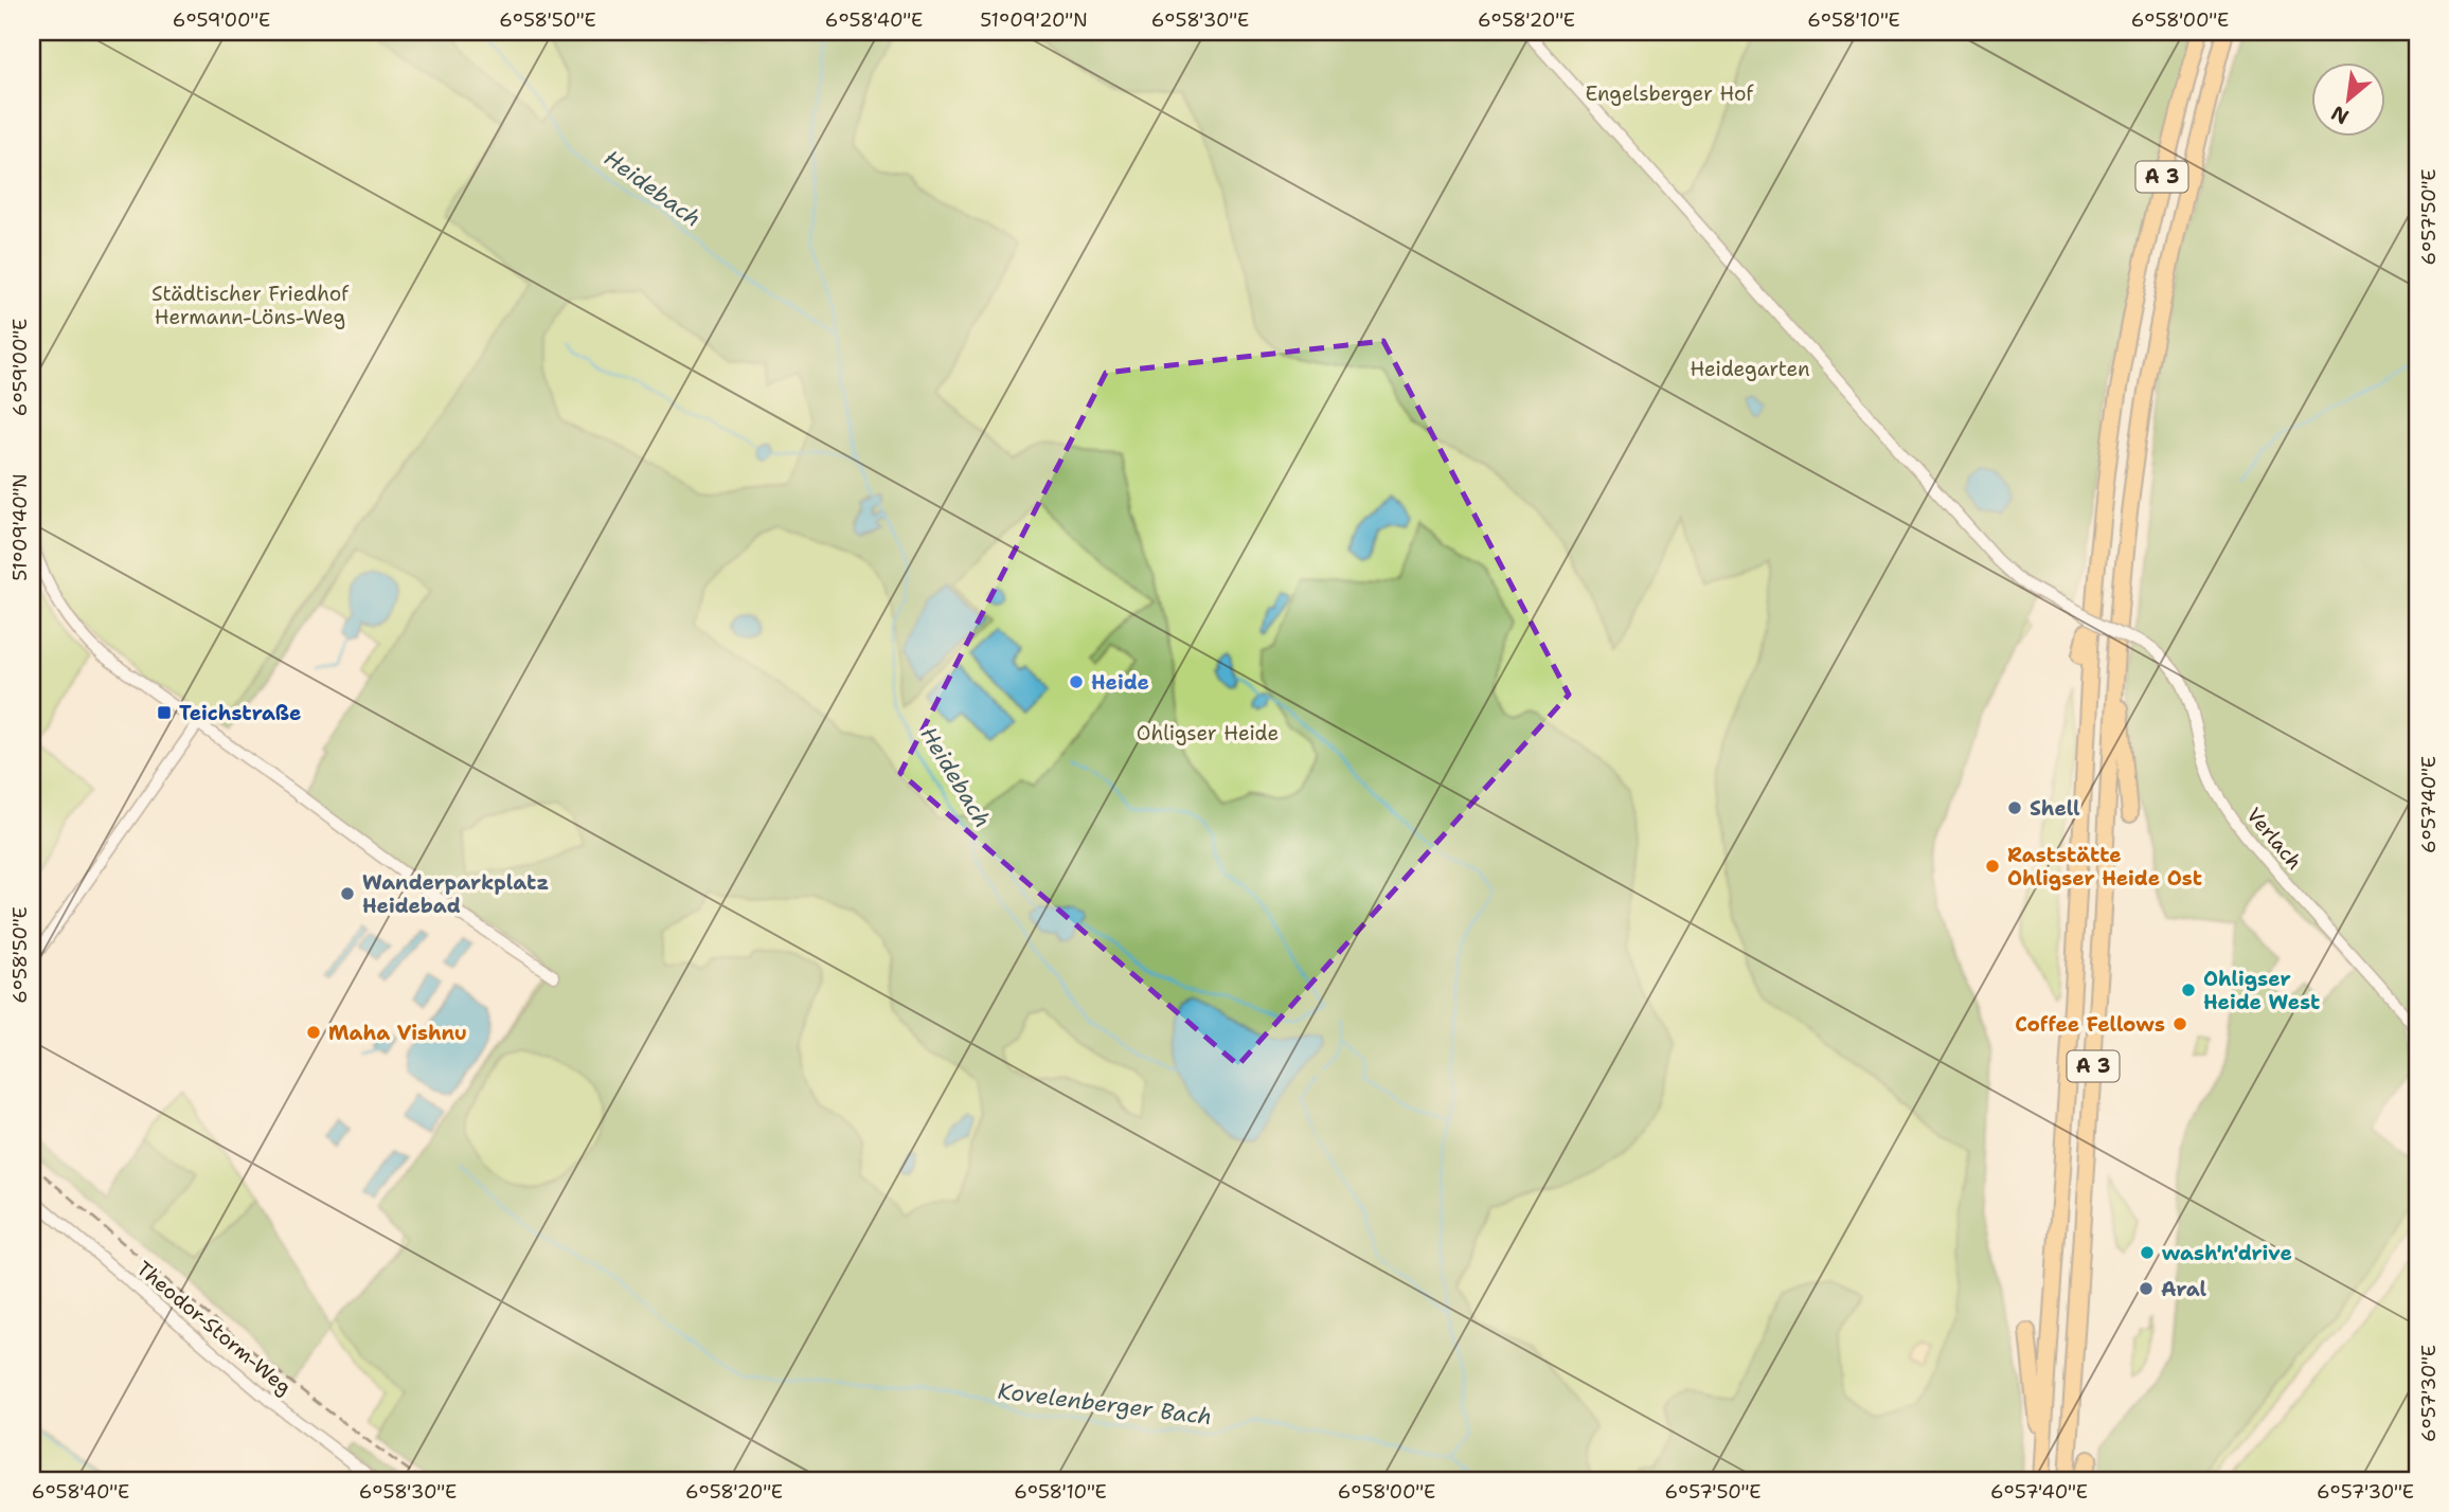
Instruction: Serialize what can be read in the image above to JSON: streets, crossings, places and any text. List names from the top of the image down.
{
  "streets": {
    "highway": ["A 3"],
    "street": ["Verlach", "Theodor-Storm-Weg"]
  },
  "water": ["Heidebach", "Kovelenberger Bach"],
  "parks": [
    "Engelsberger Hof",
    "Städtischer Friedhof Hermann-Löns-Weg",
    "Heidegarten",
    "Ohligser Heide"
  ],
  "places": {
    "other": [
      "Heide",
      "Shell",
      "Raststätte Ohligser Heide Ost",
      "Wanderparkplatz Heidebad",
      "Ohligser Heide West",
      "Coffee Fellows",
      "Maha Vishnu",
      "wash'n'drive",
      "Aral"
    ],
    "transit": ["Teichstraße"]
  },
  "north": "bottom left",
  "coordinates": [
    "6°59'00\"E",
    "6°58'50\"E",
    "6°58'40\"E",
    "51°09'20\"N",
    "6°58'30\"E",
    "6°58'20\"E",
    "6°58'10\"E",
    "6°58'00\"E",
    "6°57'50\"E",
    "51°09'40\"N",
    "6°57'40\"E",
    "6°57'30\"E"
  ]
}
